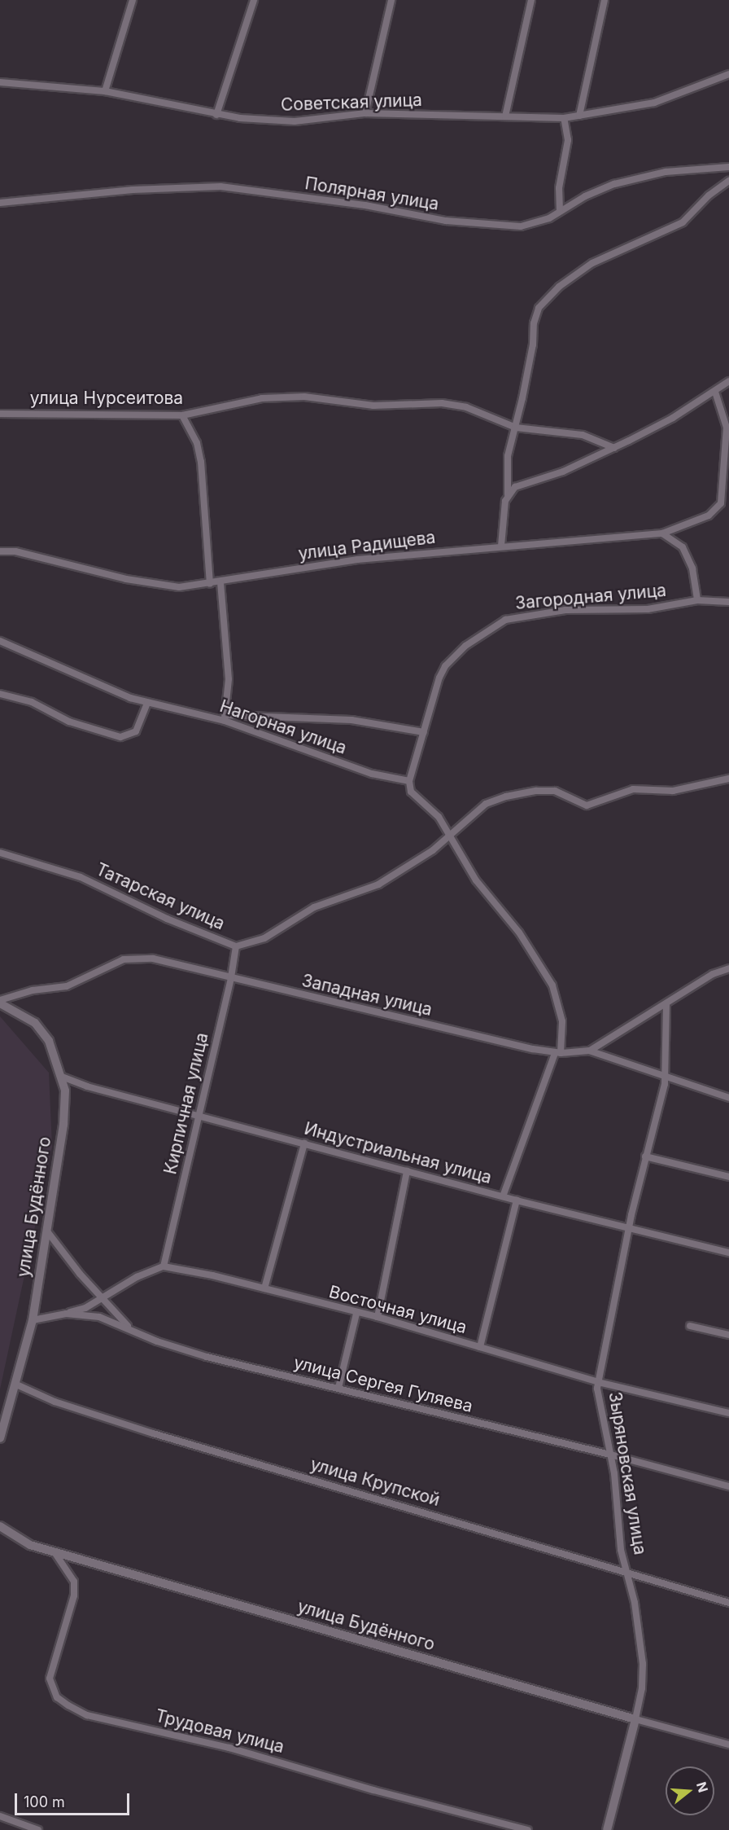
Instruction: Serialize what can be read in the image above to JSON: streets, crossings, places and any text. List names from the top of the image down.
{
  "streets": {
    "street": [
      "Советская улица",
      "Полярная улица",
      "улица Нурсеитова",
      "улица Радищева",
      "Загородная улица",
      "Нагорная улица",
      "Татарская улица",
      "Западная улица",
      "Кирпичная улица",
      "Индустриальная улица",
      "улица Будённого",
      "Восточная улица",
      "улица Сергея Гуляева",
      "Зыряновская улица",
      "улица Крупской",
      "Трудовая улица"
    ]
  },
  "crossings": [
    ["Загородная улица", "Нагорная улица"],
    ["Татарская улица", "Кирпичная улица"],
    ["Западная улица", "Кирпичная улица"],
    ["Западная улица", "улица Будённого"],
    ["Западная улица", "Зыряновская улица"],
    ["Кирпичная улица", "Индустриальная улица"],
    ["Кирпичная улица", "Восточная улица"],
    ["Индустриальная улица", "улица Будённого"],
    ["Индустриальная улица", "Зыряновская улица"],
    ["улица Будённого", "улица Сергея Гуляева"],
    ["улица Будённого", "Зыряновская улица"],
    ["улица Будённого", "улица Крупской"],
    ["улица Будённого", "Трудовая улица"],
    ["Восточная улица", "Зыряновская улица"],
    ["улица Сергея Гуляева", "Зыряновская улица"],
    ["Зыряновская улица", "улица Крупской"]
  ],
  "scale_bar": "100 m",
  "north": "right"
}
